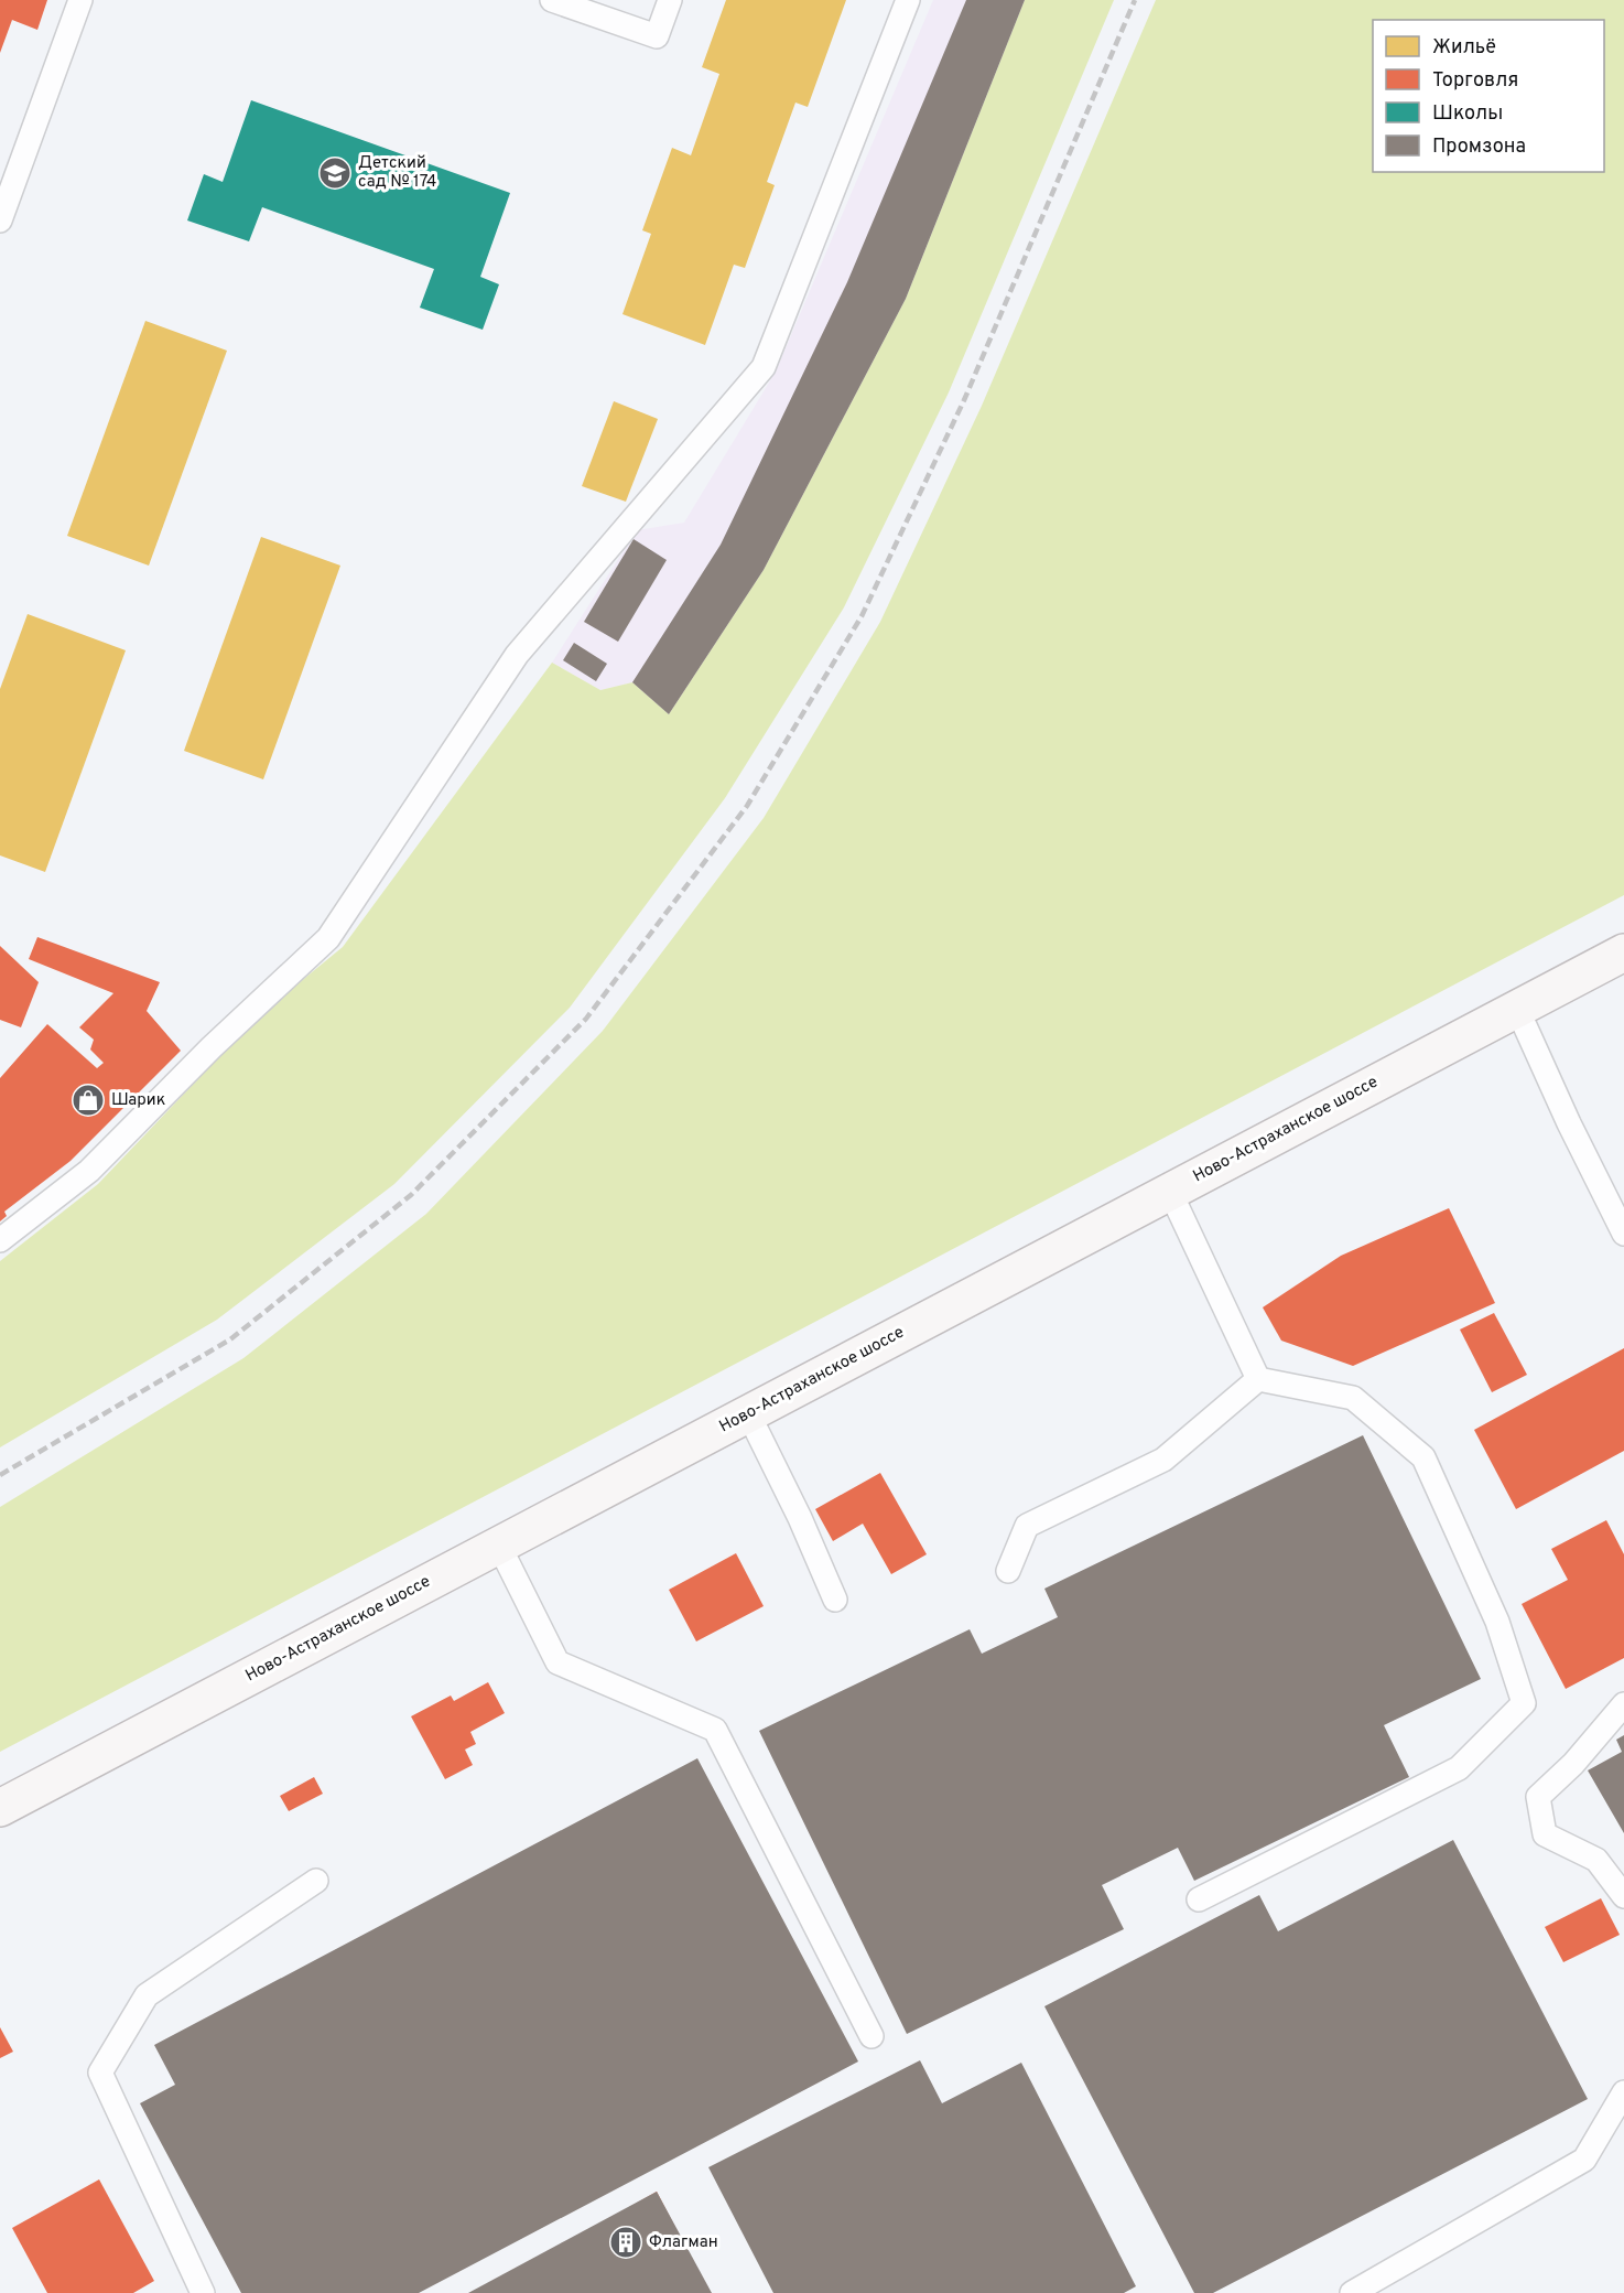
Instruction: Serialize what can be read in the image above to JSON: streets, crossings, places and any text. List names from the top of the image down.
{
  "streets": {
    "main road": ["Ново-Астраханское шоссе"]
  },
  "places": {
    "school or university": ["Детский сад № 174"],
    "shop": ["Шарик"],
    "building": ["Флагман"]
  },
  "legend": [
    "Жильё",
    "Торговля",
    "Школы",
    "Промзона"
  ]
}
